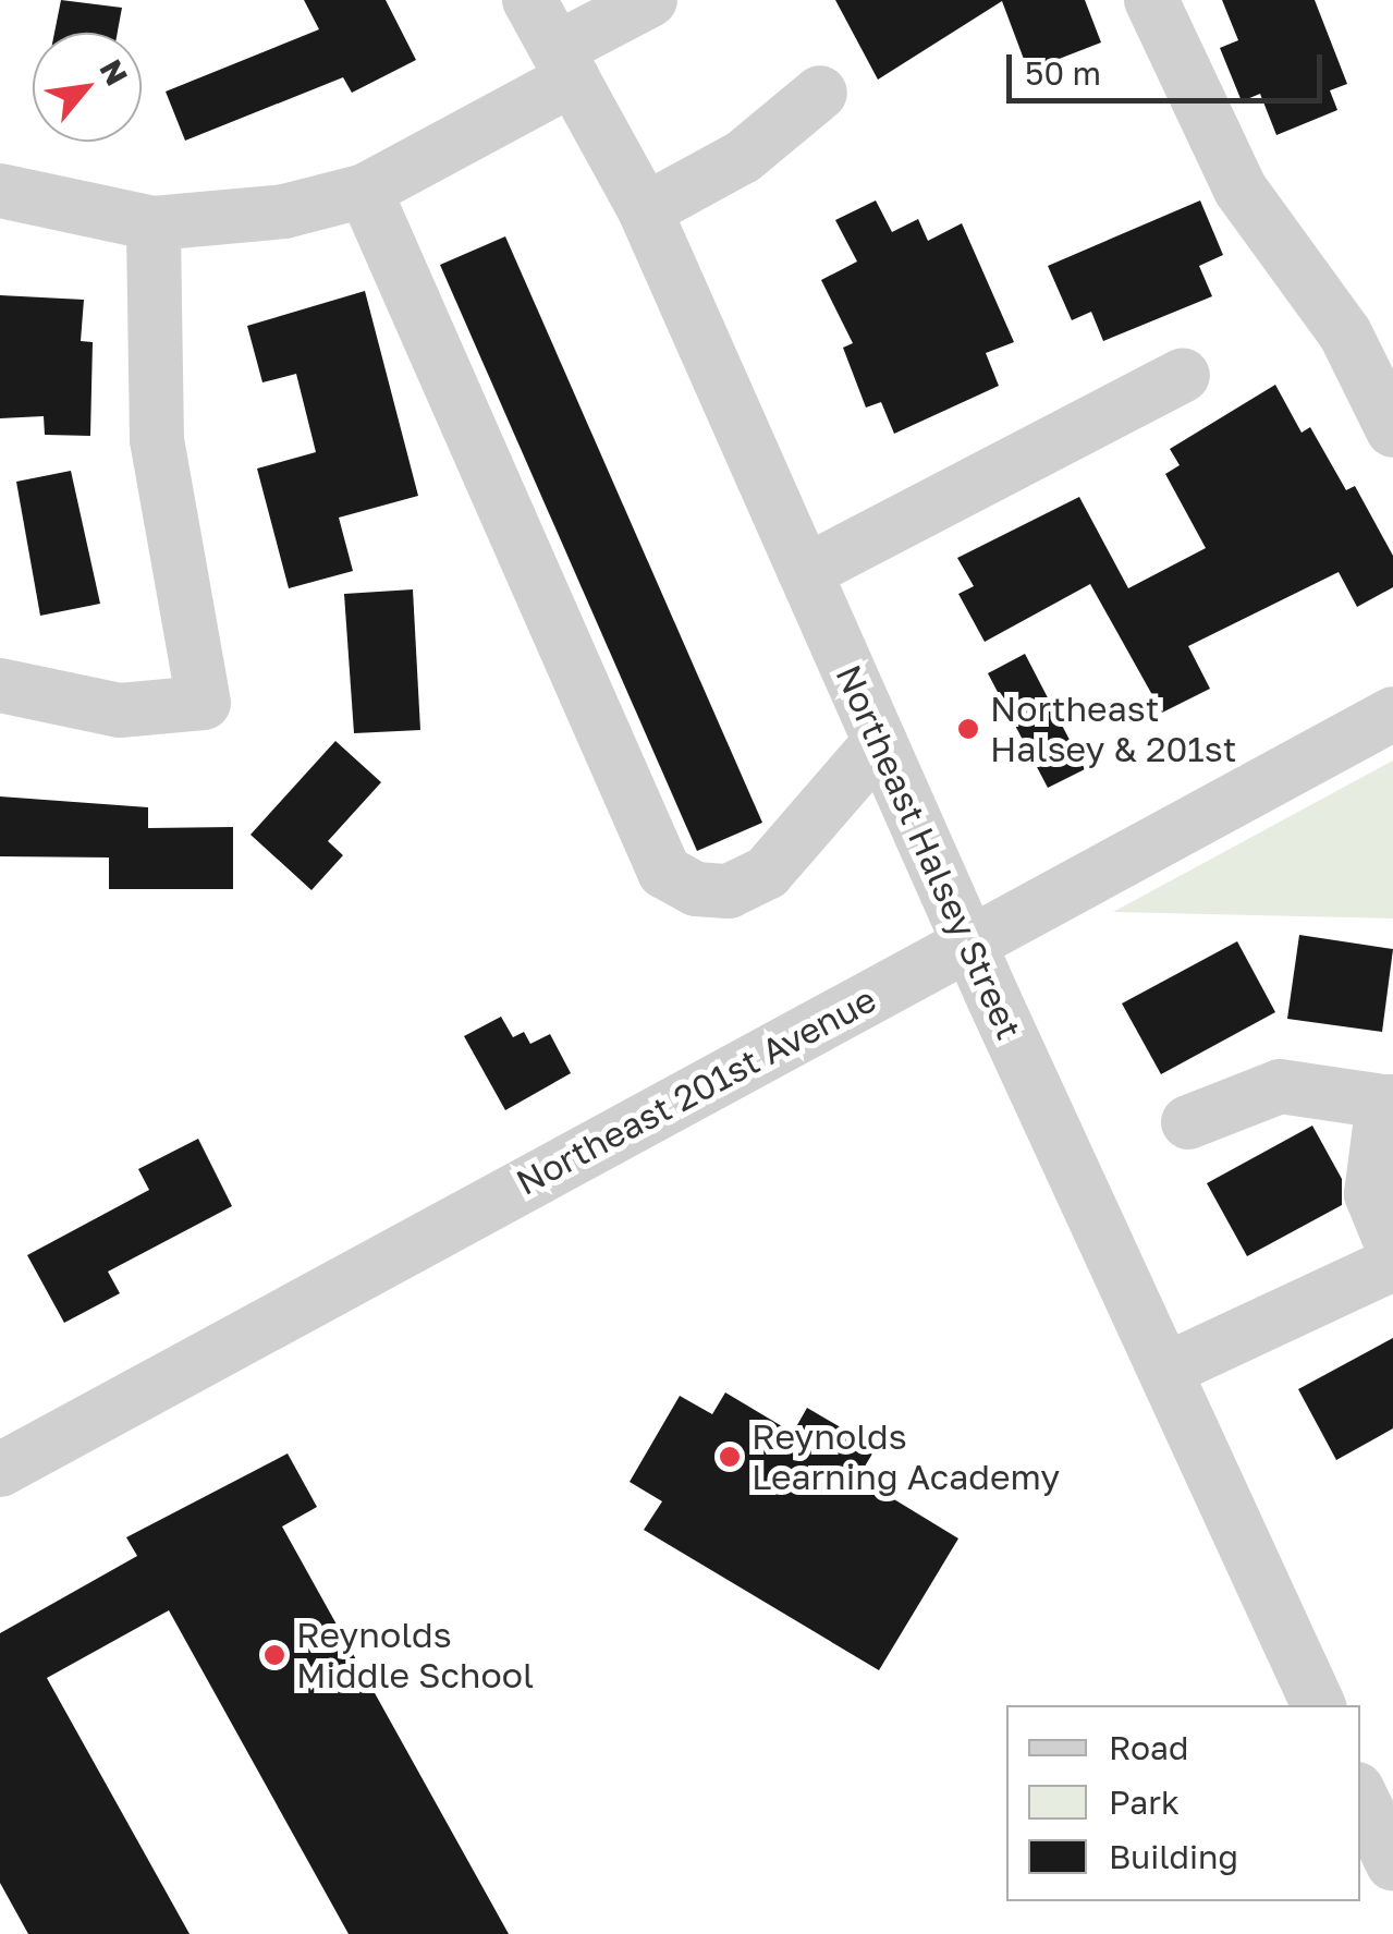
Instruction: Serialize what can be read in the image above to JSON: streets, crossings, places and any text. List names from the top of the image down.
{
  "streets": {
    "street": ["Northeast Halsey Street", "Northeast 201st Avenue"]
  },
  "crossings": [
    ["Northeast Halsey Street", "Northeast 201st Avenue"]
  ],
  "places": ["Northeast Halsey & 201st", "Reynolds Learning Academy", "Reynolds Middle School"],
  "legend": ["Road", "Park", "Building"],
  "scale_bar": "50 m",
  "north": "top right"
}
